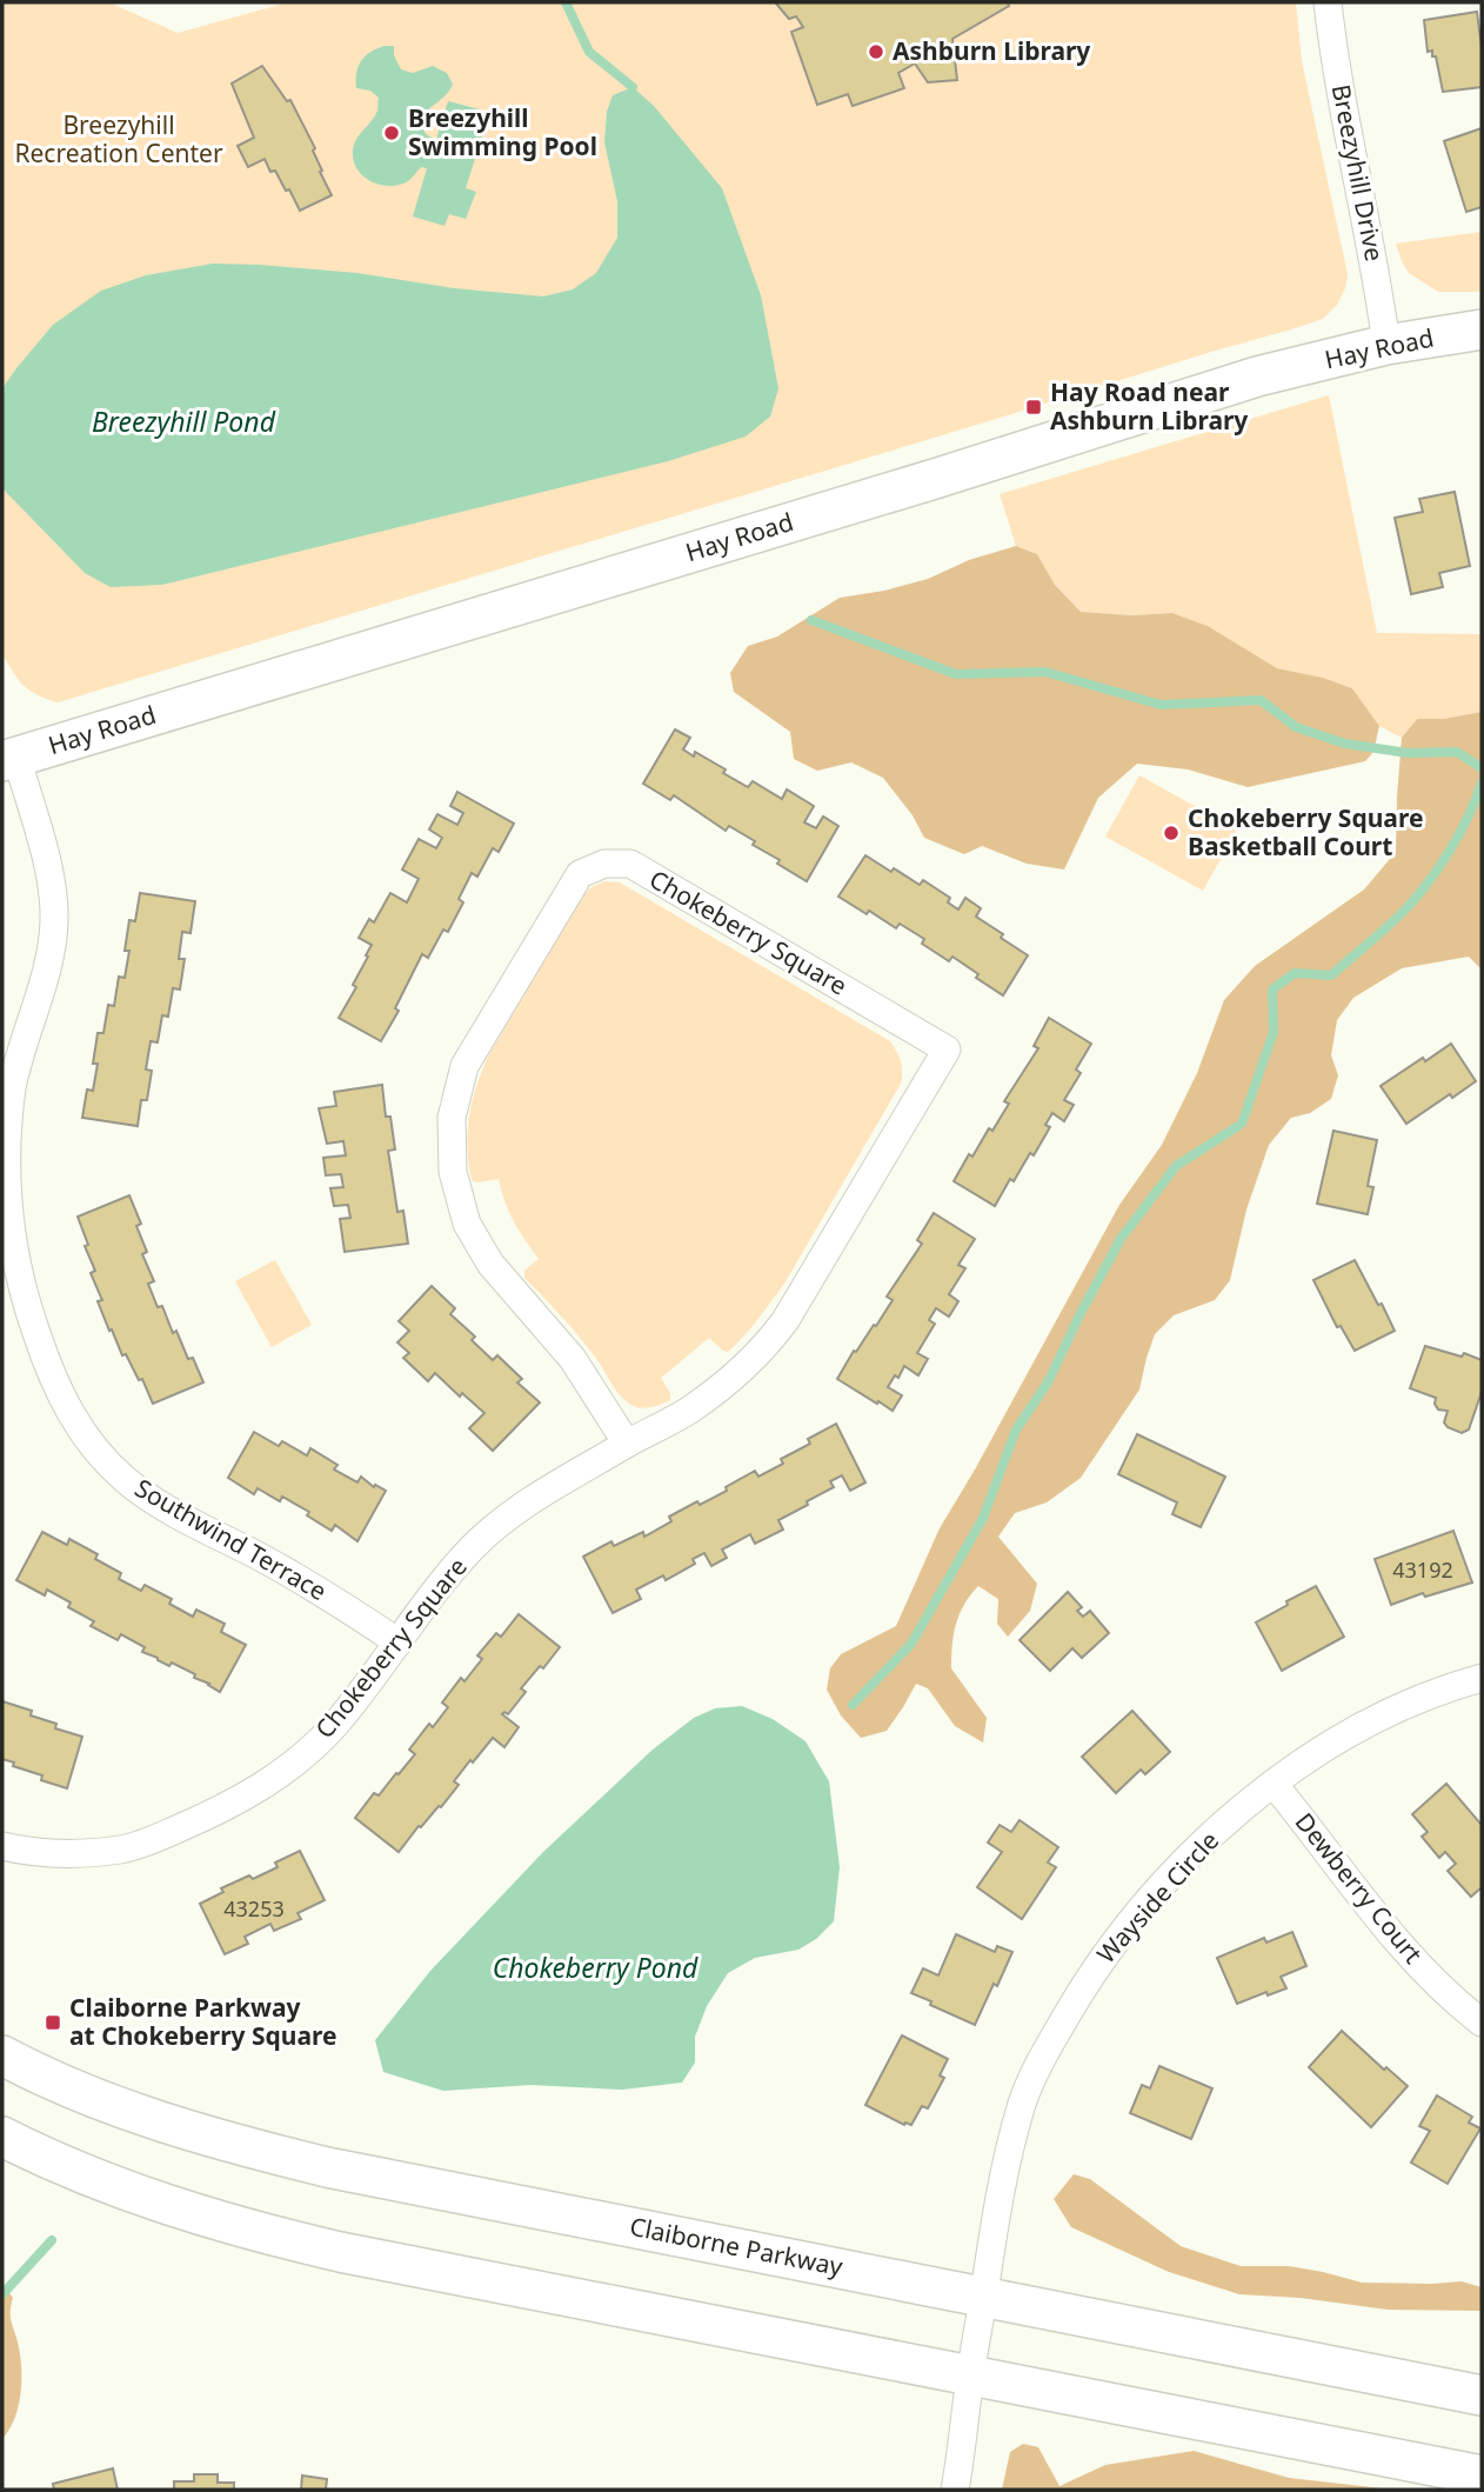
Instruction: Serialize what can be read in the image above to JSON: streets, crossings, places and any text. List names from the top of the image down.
{
  "streets": {
    "main road": ["Hay Road", "Claiborne Parkway"],
    "street": [
      "Breezyhill Drive",
      "Chokeberry Square",
      "Southwind Terrace",
      "Dewberry Court",
      "Wayside Circle"
    ]
  },
  "crossings": [
    ["Breezyhill Drive", "Hay Road"],
    ["Hay Road", "Southwind Terrace"],
    ["Chokeberry Square", "Southwind Terrace"],
    ["Dewberry Court", "Wayside Circle"],
    ["Wayside Circle", "Claiborne Parkway"]
  ],
  "water": ["Breezyhill Pond", "Chokeberry Pond"],
  "parks": ["Breezyhill Recreation Center"],
  "places": {
    "other": ["Ashburn Library", "Breezyhill Swimming Pool", "Chokeberry Square Basketball Court"],
    "transit": ["Hay Road near Ashburn Library", "Claiborne Parkway at Chokeberry Square"]
  },
  "house_numbers": ["43192", "43253"]
}
